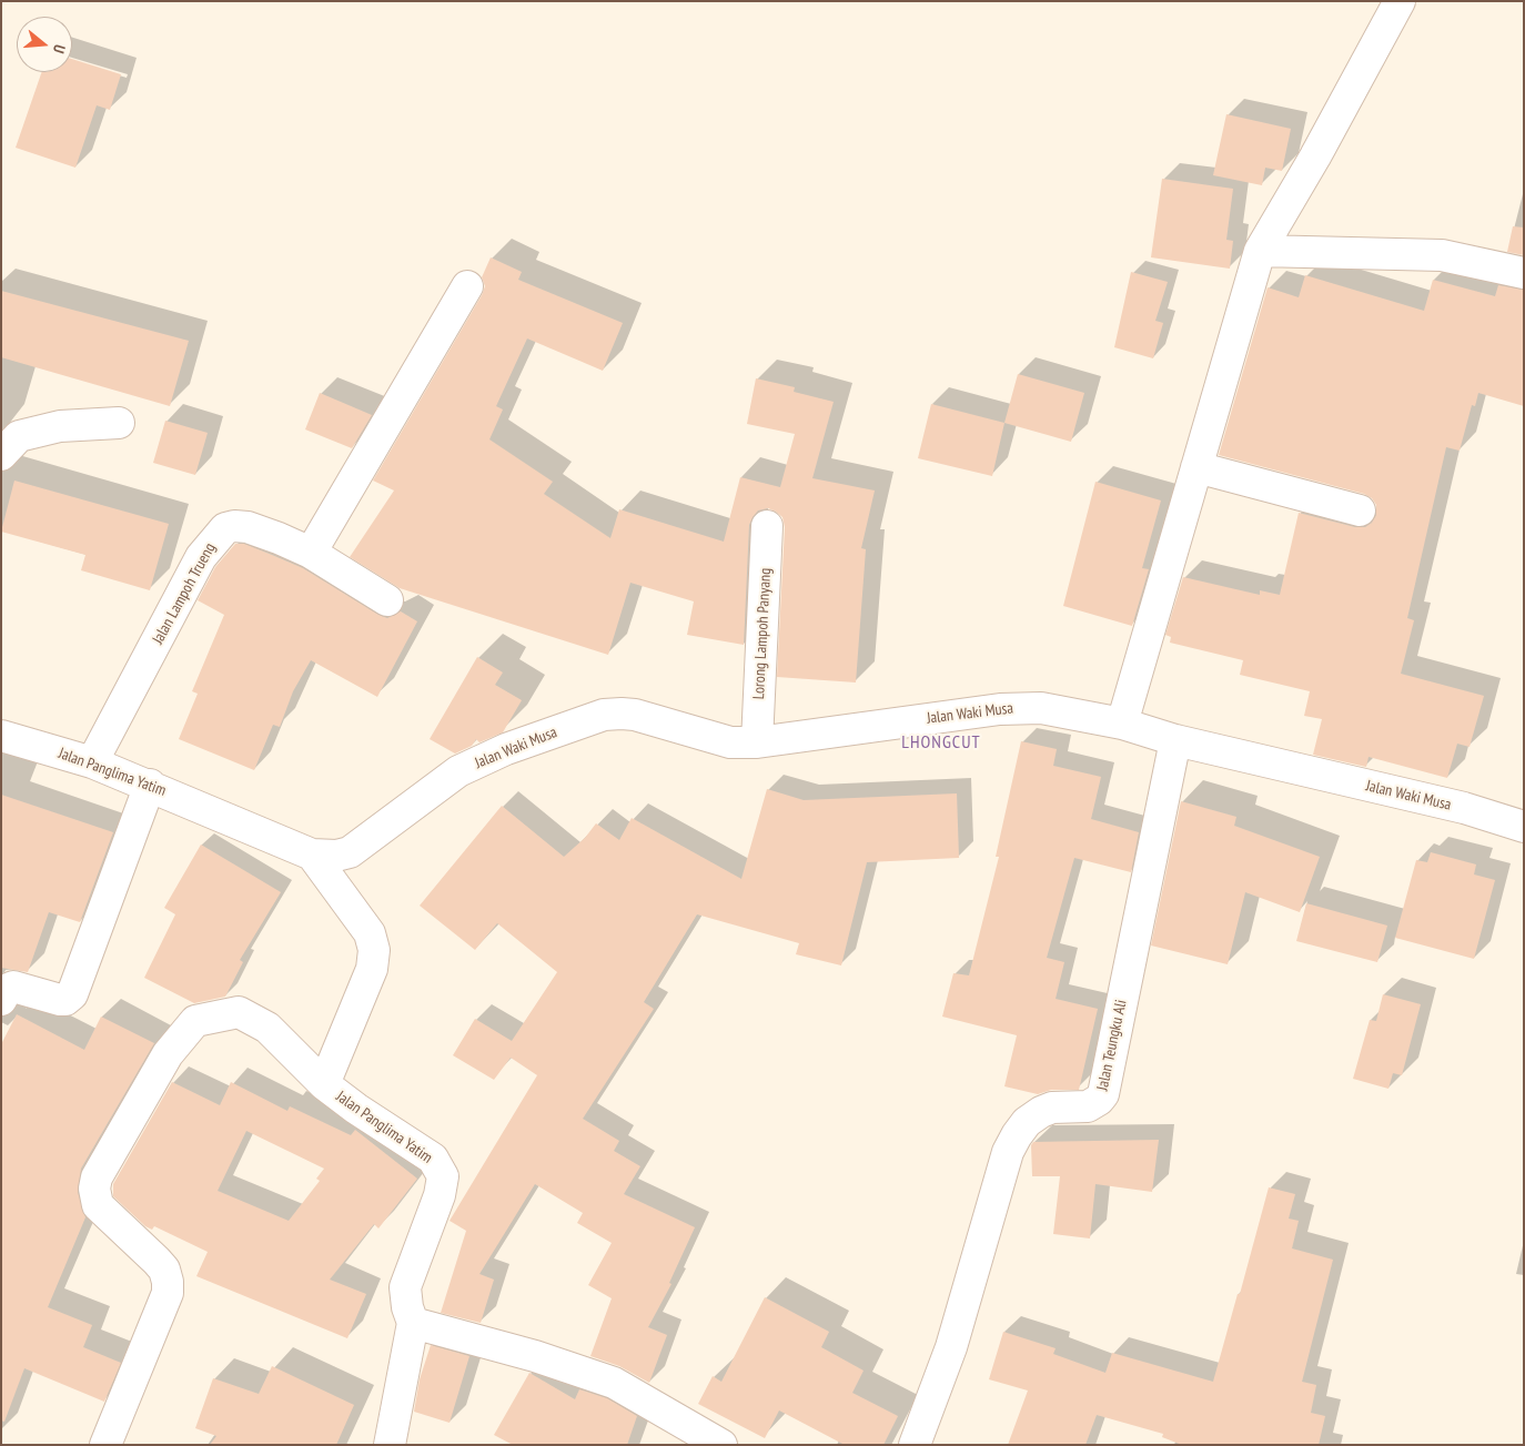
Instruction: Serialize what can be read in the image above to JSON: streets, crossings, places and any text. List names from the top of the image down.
{
  "streets": {
    "street": [
      "Jalan Lampoh Trueng",
      "Lorong Lampoh Panyang",
      "Jalan Waki Musa",
      "Jalan Panglima Yatim",
      "Jalan Teungku Ali"
    ]
  },
  "crossings": [
    ["Jalan Lampoh Trueng", "Jalan Panglima Yatim"],
    ["Lorong Lampoh Panyang", "Jalan Waki Musa"],
    ["Jalan Waki Musa", "Jalan Panglima Yatim"],
    ["Jalan Waki Musa", "Jalan Teungku Ali"]
  ],
  "districts": ["LHONGCUT"],
  "north": "right"
}
